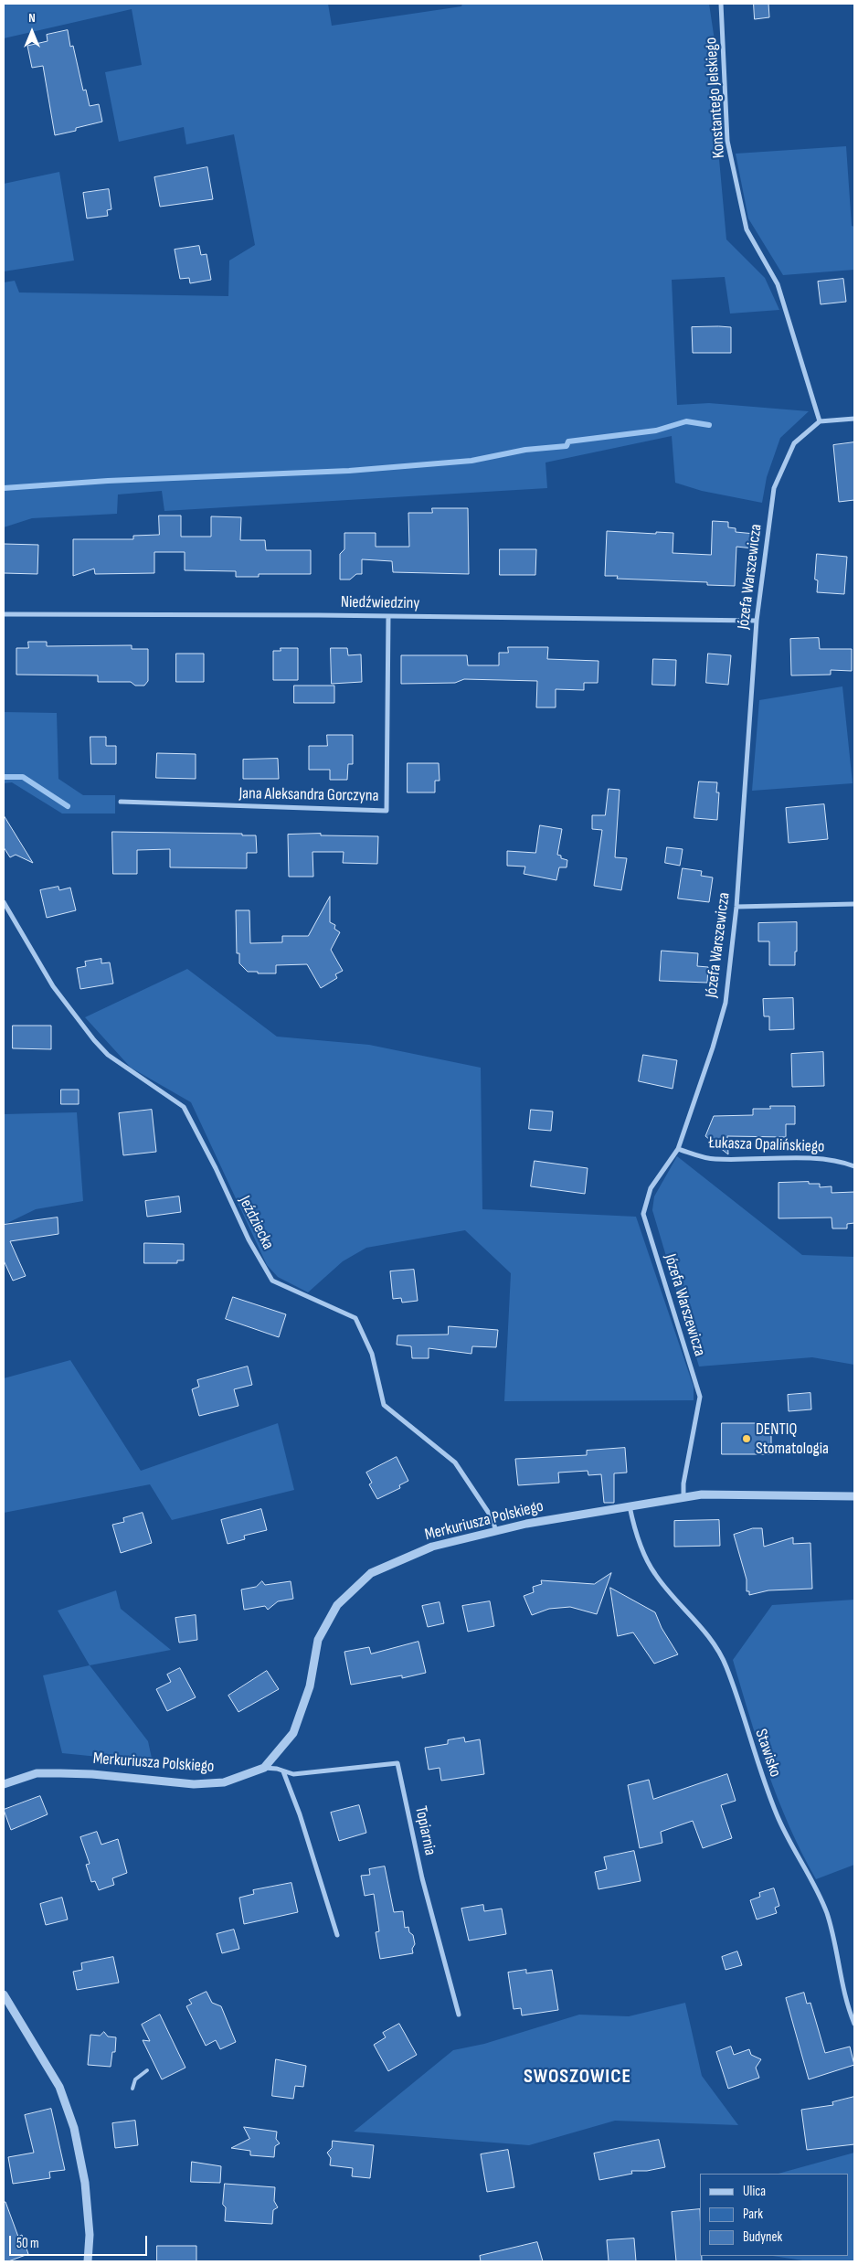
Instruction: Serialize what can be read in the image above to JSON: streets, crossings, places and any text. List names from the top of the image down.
{
  "streets": {
    "street": [
      "Konstantego Jelskiego",
      "Józefa Warszewicza",
      "Niedźwiedziny",
      "Jana Aleksandra Gorczyna",
      "Łukasza Opalińskiego",
      "Jeździecka",
      "Merkuriusza Polskiego",
      "Stawisko",
      "Topiarnia"
    ]
  },
  "crossings": [
    ["Konstantego Jelskiego", "Józefa Warszewicza"],
    ["Józefa Warszewicza", "Niedźwiedziny"],
    ["Józefa Warszewicza", "Łukasza Opalińskiego"],
    ["Józefa Warszewicza", "Merkuriusza Polskiego"],
    ["Niedźwiedziny", "Jana Aleksandra Gorczyna"],
    ["Jeździecka", "Merkuriusza Polskiego"],
    ["Merkuriusza Polskiego", "Stawisko"],
    ["Merkuriusza Polskiego", "Topiarnia"]
  ],
  "districts": ["SWOSZOWICE"],
  "places": ["DENTIQ Stomatologia"],
  "legend": ["Ulica", "Park", "Budynek"],
  "scale_bar": "50 m",
  "north": "top"
}
